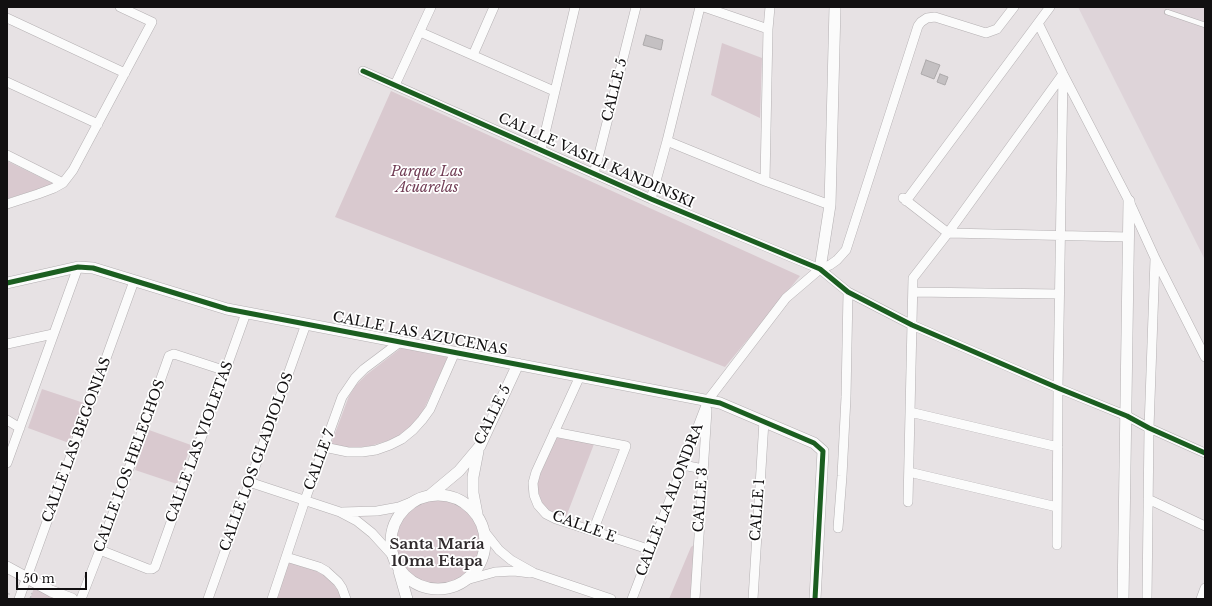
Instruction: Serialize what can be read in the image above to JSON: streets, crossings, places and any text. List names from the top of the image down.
{
  "streets": {
    "street": [
      "CALLE 5",
      "CALLLE VASILI KANDINSKI",
      "CALLE LAS AZUCENAS",
      "CALLE LAS BEGONIAS",
      "CALLE LAS VIOLETAS",
      "CALLE 7",
      "CALLE LOS GLADIOLOS",
      "CALLE LOS HELECHOS",
      "CALLE LA ALONDRA",
      "CALLE 3",
      "CALLE 1",
      "CALLE E"
    ]
  },
  "crossings": [
    ["CALLE 5", "CALLLE VASILI KANDINSKI"],
    ["CALLE 5", "CALLE LAS AZUCENAS"],
    ["CALLLE VASILI KANDINSKI", "CALLE LA ALONDRA"],
    ["CALLE LAS AZUCENAS", "CALLE LAS BEGONIAS"],
    ["CALLE LAS AZUCENAS", "CALLE LAS VIOLETAS"],
    ["CALLE LAS AZUCENAS", "CALLE 7"],
    ["CALLE LAS AZUCENAS", "CALLE LOS GLADIOLOS"],
    ["CALLE LAS AZUCENAS", "CALLE LA ALONDRA"],
    ["CALLE LAS AZUCENAS", "CALLE 3"],
    ["CALLE LAS AZUCENAS", "CALLE 1"],
    ["CALLE LAS AZUCENAS", "CALLE E"],
    ["CALLE LAS VIOLETAS", "CALLE LOS HELECHOS"],
    ["CALLE LA ALONDRA", "CALLE 3"],
    ["CALLE LA ALONDRA", "CALLE E"]
  ],
  "districts": ["Santa María 10ma Etapa"],
  "parks": ["Parque Las Acuarelas"],
  "scale_bar": "50 m"
}
